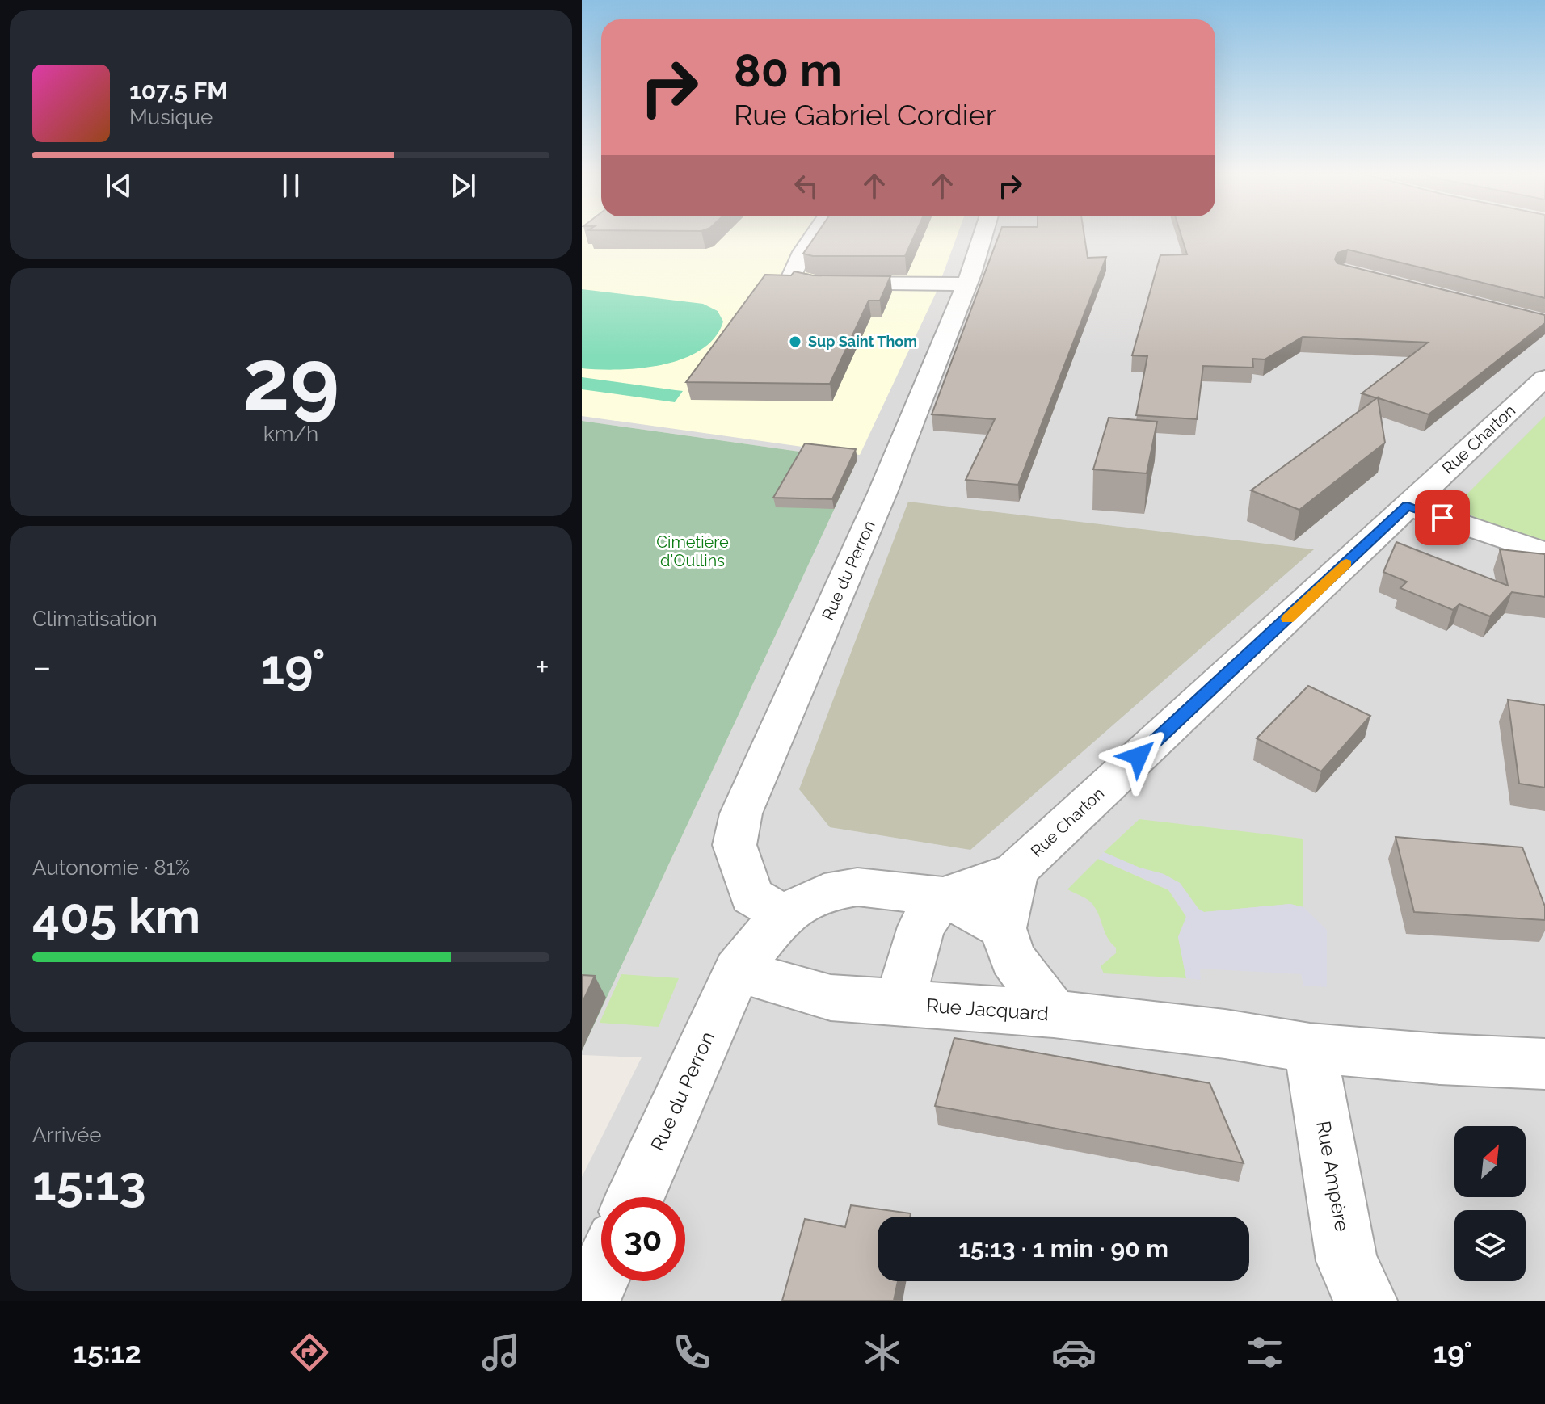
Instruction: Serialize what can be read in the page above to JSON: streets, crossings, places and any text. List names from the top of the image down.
{
  "streets": {
    "street": [
      "Rue Charton",
      "Rue du Perron",
      "Rue Jacquard",
      "Rue Ampère"
    ]
  },
  "crossings": [
    ["Rue du Perron", "Rue Jacquard"],
    ["Rue Jacquard", "Rue Ampère"]
  ],
  "parks": ["Cimetière d'Oullins"],
  "places": ["Sup Saint Thom"],
  "north": "top right",
  "page": {
    "turn": ["80 m", "Rue Gabriel Cordier"],
    "song": ["107.5 FM", "Musique"],
    "tile": [
      ["29", "km/h"],
      "Climatisation",
      ["Autonomie · 81%", "405 km"],
      ["Arrivée", "15:13"]
    ],
    "heat": ["−", "19°", "+"],
    "limit": "30",
    "trip": "15:13 · 1 min · 90 m",
    "tabs": ["15:12", "19°"]
  }
}
